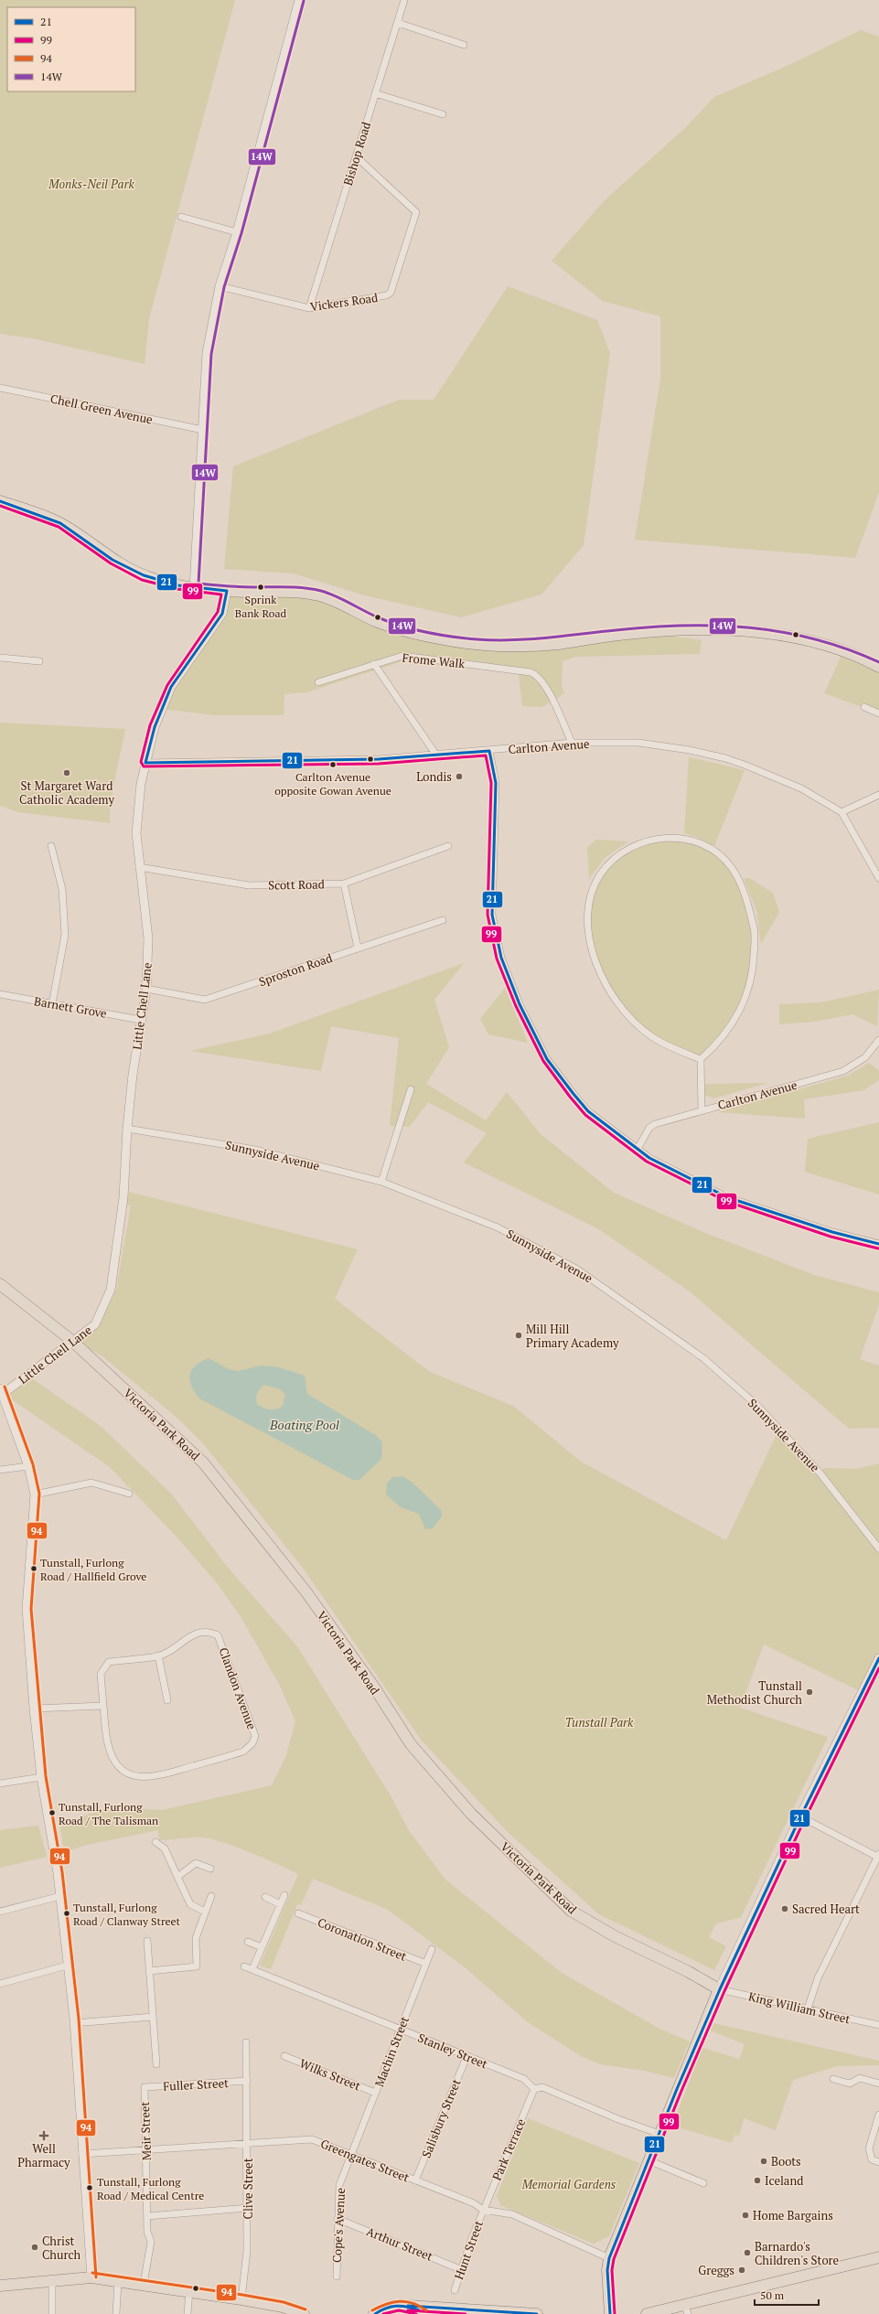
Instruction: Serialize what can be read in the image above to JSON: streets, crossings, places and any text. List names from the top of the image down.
{
  "streets": {
    "main road": ["Victoria Park Road"],
    "street": [
      "Bishop Road",
      "Vickers Road",
      "Chell Green Avenue",
      "Frome Walk",
      "Carlton Avenue",
      "Scott Road",
      "Sproston Road",
      "Little Chell Lane",
      "Barnett Grove",
      "Sunnyside Avenue",
      "Clandon Avenue",
      "Coronation Street",
      "King William Street",
      "Stanley Street",
      "Machin Street",
      "Wilks Street",
      "Fuller Street",
      "Salisbury Street",
      "Meir Street",
      "Park Terrace",
      "Greengates Street",
      "Clive Street",
      "Cope's Avenue",
      "Arthur Street",
      "Hunt Street"
    ]
  },
  "crossings": [
    ["Bishop Road", "Vickers Road"],
    ["Frome Walk", "Carlton Avenue"],
    ["Carlton Avenue", "Little Chell Lane"],
    ["Scott Road", "Little Chell Lane"],
    ["Sproston Road", "Little Chell Lane"],
    ["Little Chell Lane", "Barnett Grove"],
    ["Little Chell Lane", "Sunnyside Avenue"],
    ["Little Chell Lane", "Victoria Park Road"],
    ["Victoria Park Road", "King William Street"],
    ["Coronation Street", "Machin Street"],
    ["Stanley Street", "Machin Street"],
    ["Stanley Street", "Salisbury Street"],
    ["Stanley Street", "Park Terrace"],
    ["Machin Street", "Wilks Street"],
    ["Machin Street", "Greengates Street"],
    ["Machin Street", "Cope's Avenue"],
    ["Fuller Street", "Meir Street"],
    ["Fuller Street", "Clive Street"],
    ["Salisbury Street", "Greengates Street"],
    ["Meir Street", "Greengates Street"],
    ["Park Terrace", "Greengates Street"],
    ["Park Terrace", "Hunt Street"],
    ["Greengates Street", "Clive Street"],
    ["Greengates Street", "Cope's Avenue"],
    ["Greengates Street", "Hunt Street"],
    ["Cope's Avenue", "Arthur Street"],
    ["Arthur Street", "Hunt Street"]
  ],
  "water": ["Boating Pool"],
  "parks": ["Monks-Neil Park", "Tunstall Park", "Memorial Gardens"],
  "places": {
    "other": [
      "Sprink Bank Road",
      "Carlton Avenue opposite Gowan Avenue",
      "St Margaret Ward Catholic Academy",
      "Londis",
      "Mill Hill Primary Academy",
      "Tunstall, Furlong Road / Hallfield Grove",
      "Tunstall Methodist Church",
      "Tunstall, Furlong Road / The Talisman",
      "Sacred Heart",
      "Tunstall, Furlong Road / Clanway Street",
      "Boots",
      "Iceland",
      "Tunstall, Furlong Road / Medical Centre",
      "Home Bargains",
      "Christ Church",
      "Barnardo's Children's Store",
      "Greggs"
    ],
    "health": ["Well Pharmacy"]
  },
  "lines": [
    "transit line 14W",
    "transit line 21",
    "transit line 99",
    "transit line 94"
  ],
  "legend": [
    "21",
    "99",
    "94",
    "14W"
  ],
  "scale_bar": "50 m"
}
